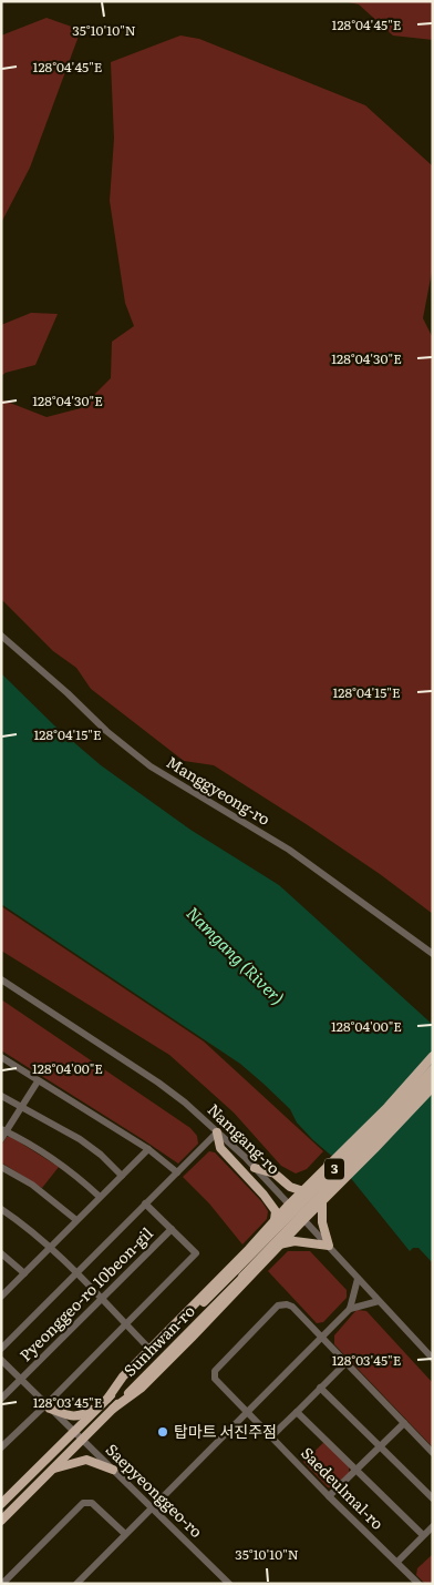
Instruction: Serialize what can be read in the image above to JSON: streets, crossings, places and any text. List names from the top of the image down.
{
  "streets": {
    "main road": ["3", "Sunhwan-ro"],
    "street": [
      "Manggyeong-ro",
      "Namgang-ro",
      "Pyeonggeo-ro 10beon-gil",
      "Saedeulmal-ro",
      "Saepyeonggeo-ro"
    ]
  },
  "crossings": [
    ["3", "Sunhwan-ro"],
    ["Pyeonggeo-ro 10beon-gil", "Saepyeonggeo-ro"],
    ["Sunhwan-ro", "Saepyeonggeo-ro"]
  ],
  "water": ["Namgang (River)"],
  "places": ["탑마트 서진주점"],
  "coordinates": [
    "128°04'45\"E",
    "35°10'10\"N",
    "128°04'30\"E",
    "128°04'15\"E",
    "128°04'00\"E",
    "128°03'45\"E"
  ]
}
